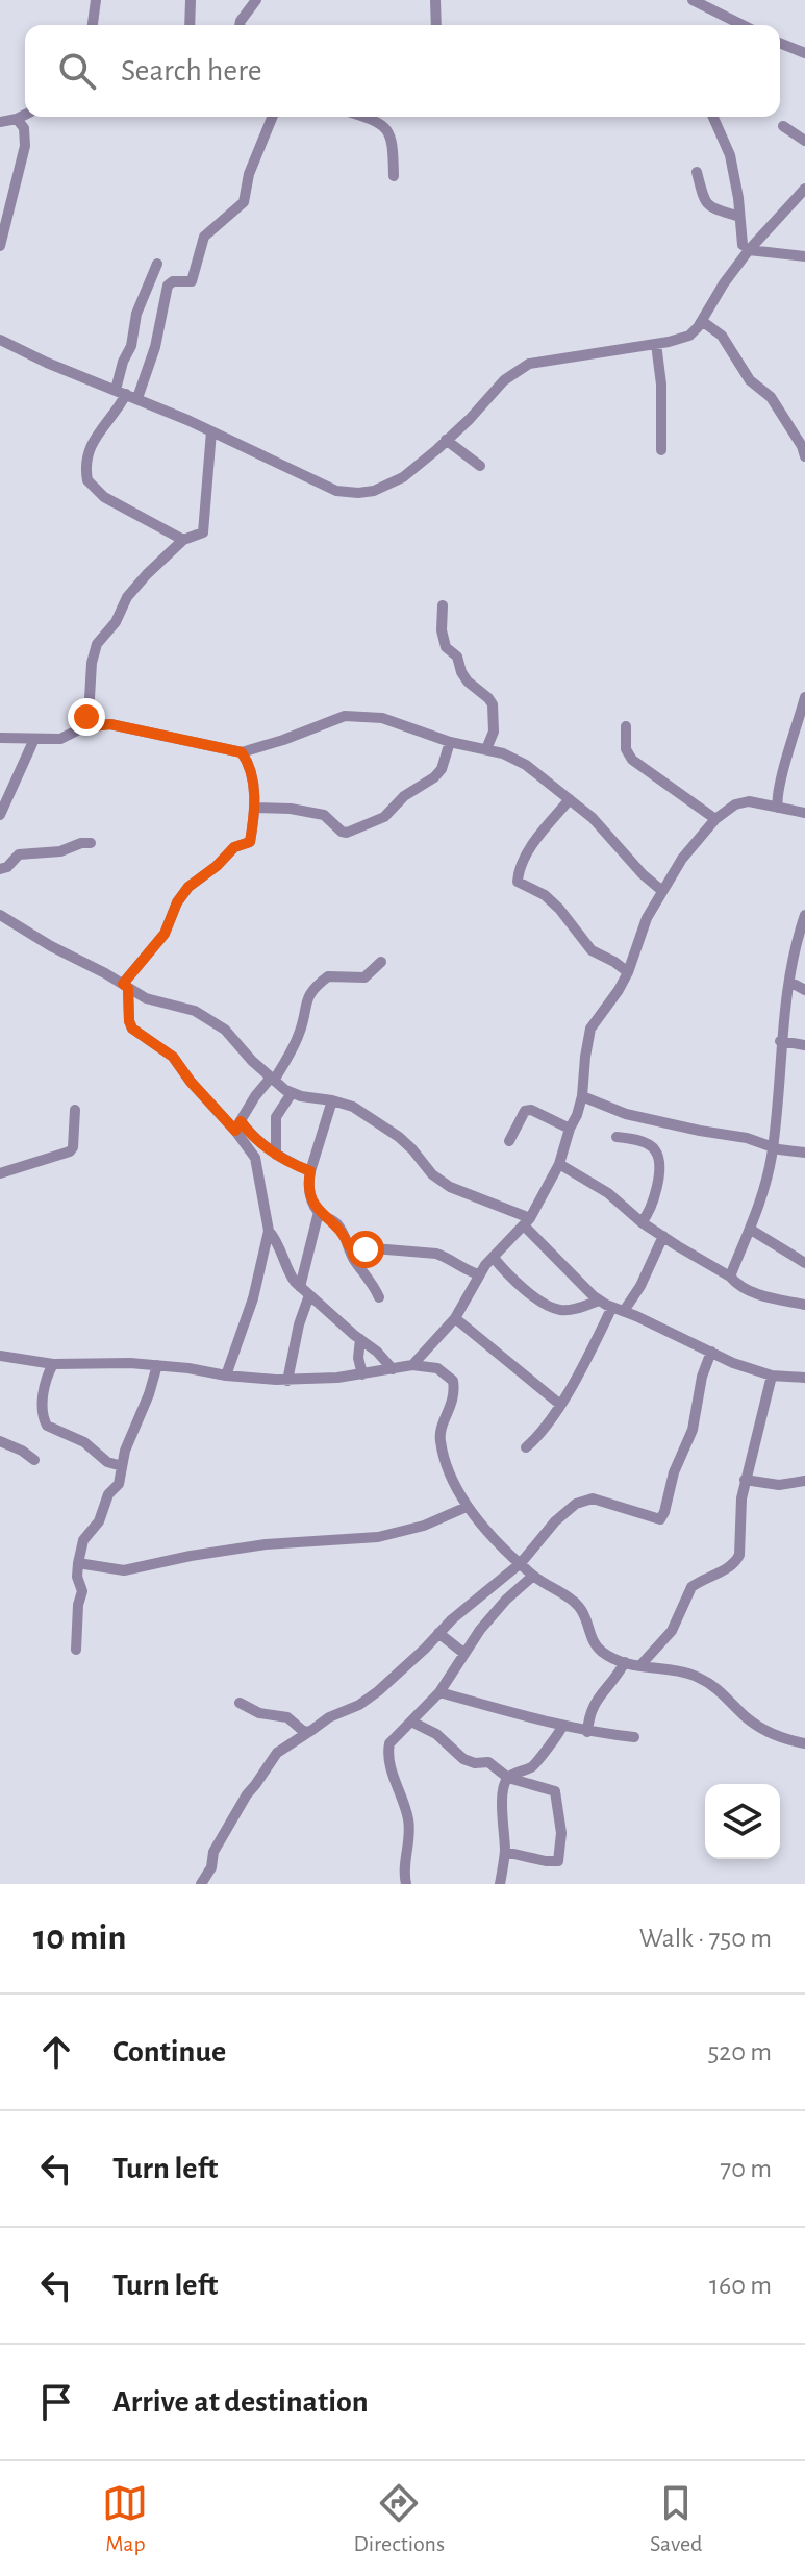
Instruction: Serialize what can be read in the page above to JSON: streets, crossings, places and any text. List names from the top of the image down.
{
  "page": {
    "search": "Search here",
    "heading": ["10 min", "Walk · 750 m"],
    "list": [
      ["Continue", "520 m"],
      ["Turn left", "70 m"],
      ["Turn left", "160 m"],
      "Arrive at destination"
    ],
    "nav": ["Map", "Directions", "Saved"]
  }
}
